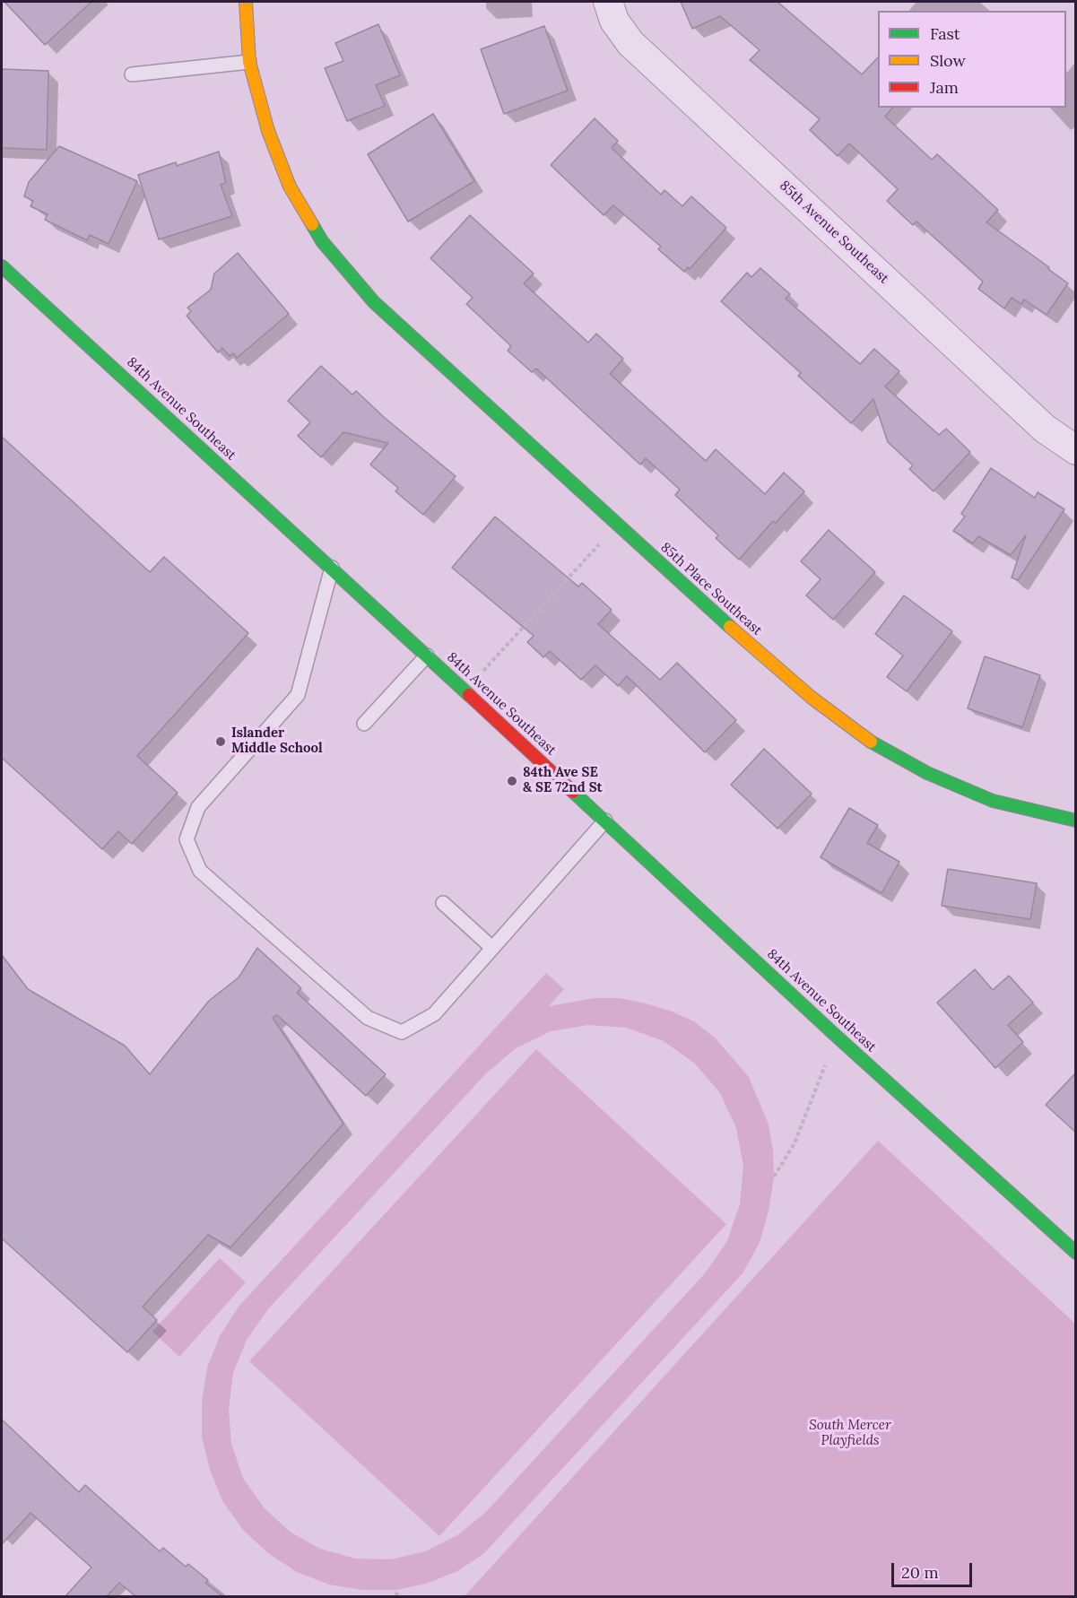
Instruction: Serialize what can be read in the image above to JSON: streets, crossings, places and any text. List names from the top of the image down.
{
  "streets": {
    "street": ["85th Avenue Southeast", "84th Avenue Southeast", "85th Place Southeast"]
  },
  "parks": ["South Mercer Playfields"],
  "places": ["Islander Middle School", "84th Ave SE & SE 72nd St"],
  "legend": ["Fast", "Slow", "Jam"],
  "scale_bar": "20 m"
}
